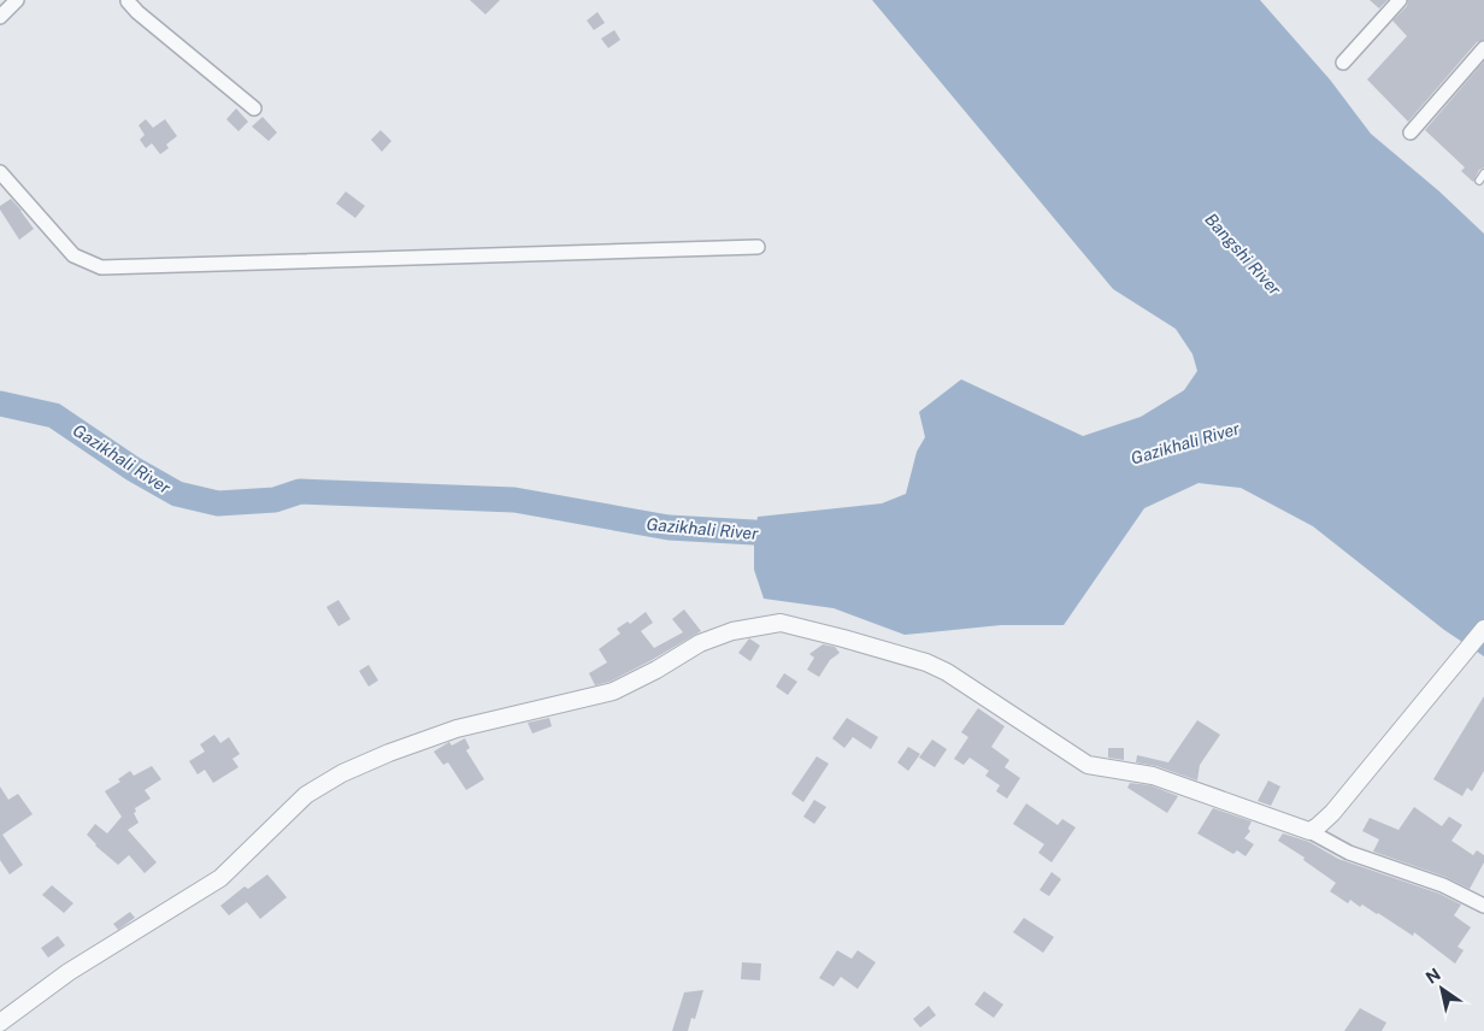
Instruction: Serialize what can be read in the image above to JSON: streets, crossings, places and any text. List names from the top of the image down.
{
  "water": ["Bangshi River", "Gazikhali River"],
  "north": "top left"
}
